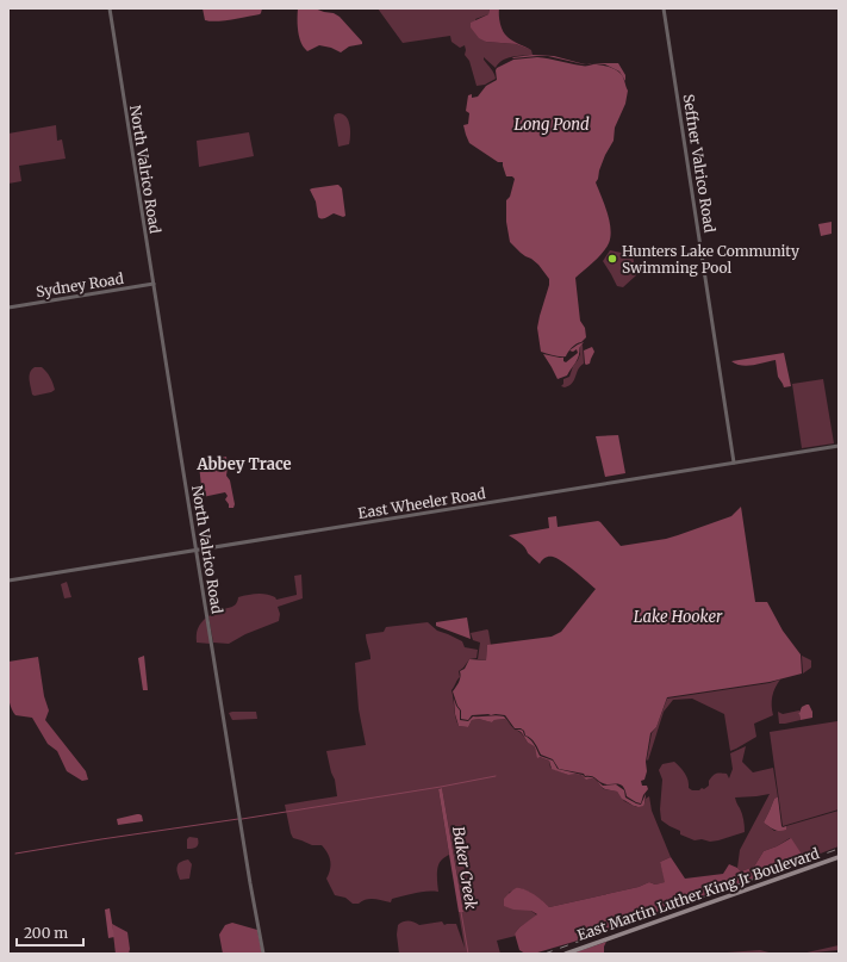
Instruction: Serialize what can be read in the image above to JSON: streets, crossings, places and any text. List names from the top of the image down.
{
  "streets": {
    "main road": ["East Martin Luther King Jr Boulevard"],
    "street": [
      "Seffner Valrico Road",
      "North Valrico Road",
      "Sydney Road",
      "East Wheeler Road"
    ]
  },
  "crossings": [
    ["Seffner Valrico Road", "East Wheeler Road"],
    ["North Valrico Road", "Sydney Road"],
    ["North Valrico Road", "East Wheeler Road"]
  ],
  "districts": ["Abbey Trace"],
  "water": ["Long Pond", "Lake Hooker", "Baker Creek"],
  "places": ["Hunters Lake Community Swimming Pool"],
  "scale_bar": "200 m"
}
